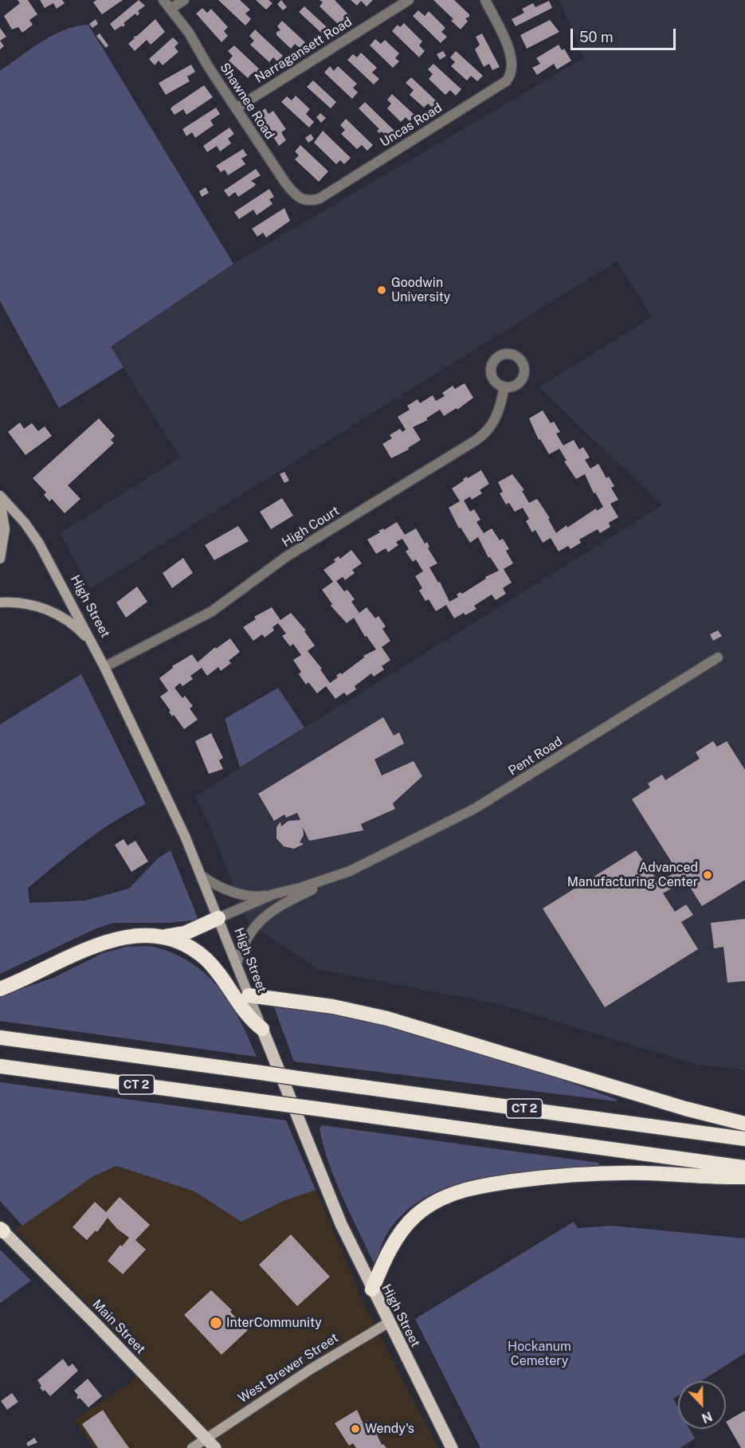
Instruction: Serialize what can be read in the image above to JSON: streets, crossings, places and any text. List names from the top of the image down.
{
  "streets": {
    "highway": ["CT 2"],
    "main road": ["High Street", "Main Street", "West Brewer Street"],
    "street": [
      "Narragansett Road",
      "Shawnee Road",
      "Uncas Road",
      "High Court",
      "Pent Road"
    ]
  },
  "crossings": [
    ["Narragansett Road", "Shawnee Road"],
    ["Shawnee Road", "Uncas Road"],
    ["High Court", "High Street"],
    ["High Street", "Pent Road"],
    ["High Street", "West Brewer Street"],
    ["Main Street", "West Brewer Street"]
  ],
  "parks": ["Hockanum Cemetery"],
  "places": [
    "Goodwin University",
    "Advanced Manufacturing Center",
    "InterCommunity",
    "Wendy's"
  ],
  "scale_bar": "50 m",
  "north": "bottom"
}
